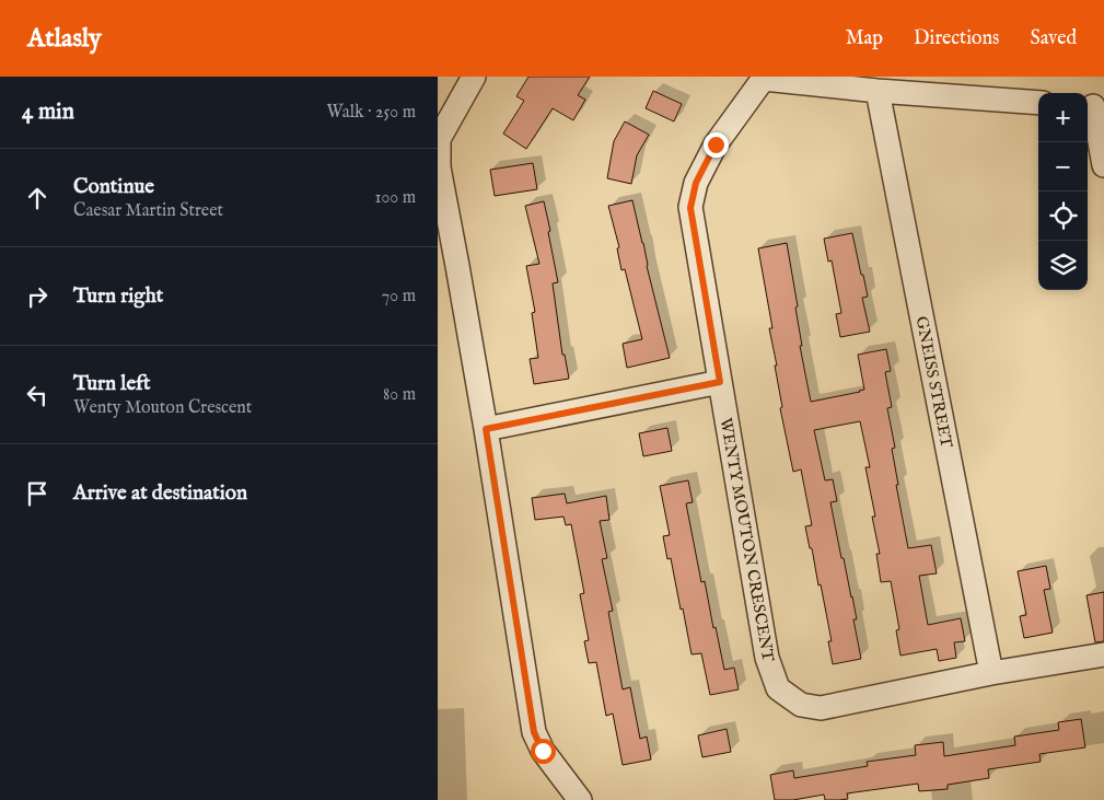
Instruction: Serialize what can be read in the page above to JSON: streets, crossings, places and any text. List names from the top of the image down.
{
  "streets": {
    "street": ["GNEISS STREET", "WENTY MOUTON CRESCENT"]
  },
  "crossings": [
    ["GNEISS STREET", "WENTY MOUTON CRESCENT"]
  ],
  "page": {
    "header": "Atlasly",
    "nav": ["Map", "Directions", "Saved"],
    "heading": ["4 min", "Walk · 250 m"],
    "map_buttons": ["+", "−"],
    "list": [
      ["Continue", "Caesar Martin Street", "100 m"],
      ["Turn right", "70 m"],
      ["Turn left", "Wenty Mouton Crescent", "80 m"],
      "Arrive at destination"
    ]
  }
}
